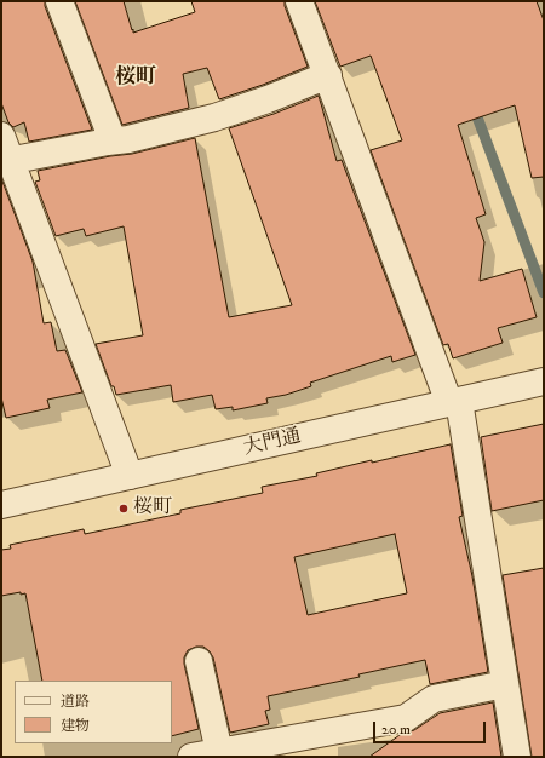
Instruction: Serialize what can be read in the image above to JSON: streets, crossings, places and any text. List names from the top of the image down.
{
  "streets": {
    "street": ["大門通"]
  },
  "districts": ["桜町"],
  "places": ["桜町"],
  "legend": ["道路", "建物"],
  "scale_bar": "20 m"
}
